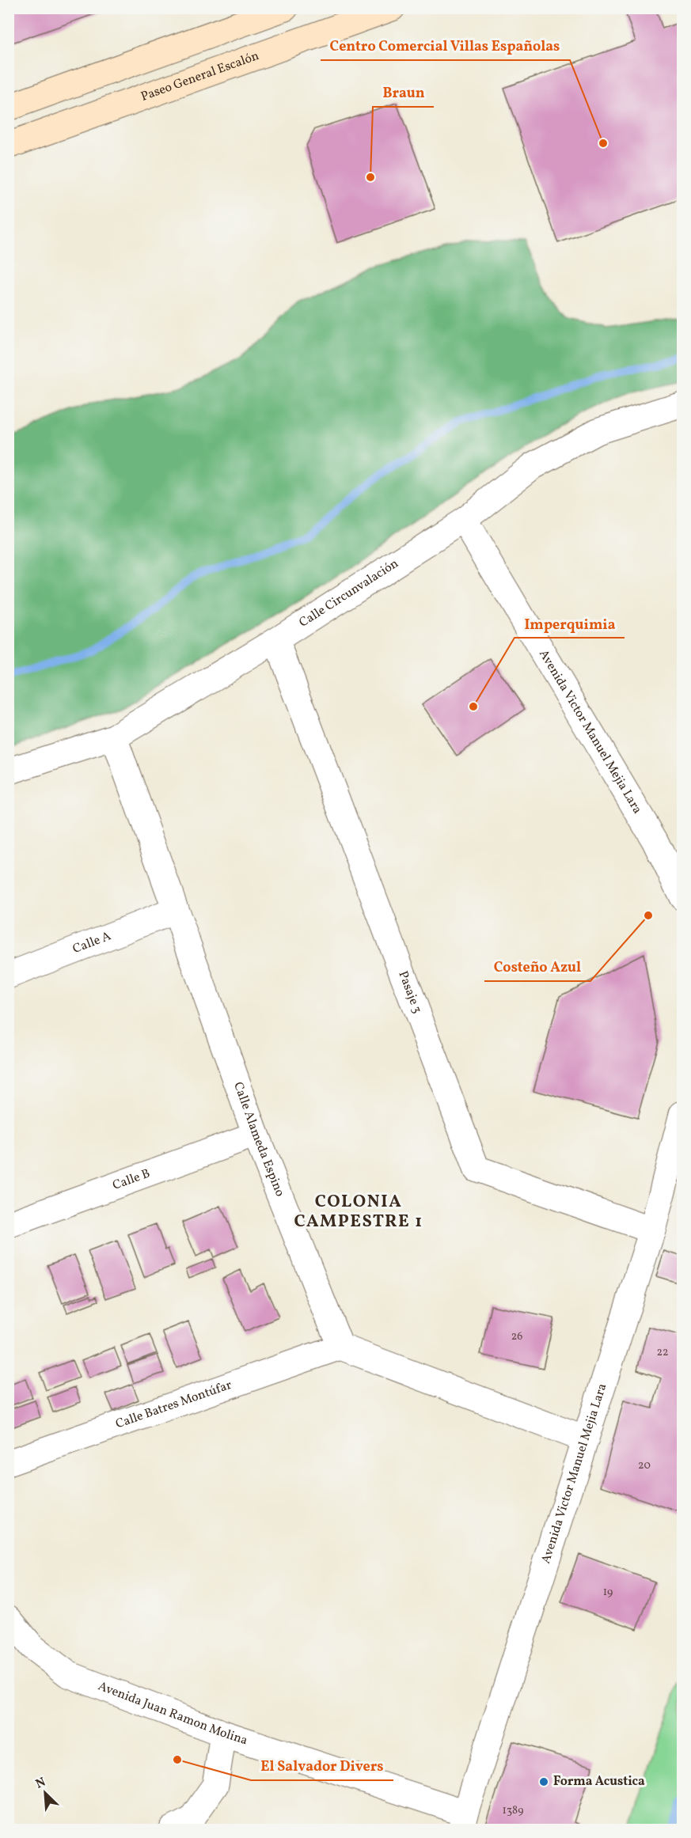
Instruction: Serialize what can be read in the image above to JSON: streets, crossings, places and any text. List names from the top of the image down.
{
  "streets": {
    "main road": ["Paseo General Escalón"],
    "street": [
      "Calle Circunvalación",
      "Avenida Victor Manuel Mejia Lara",
      "Calle A",
      "Pasaje 3",
      "Calle Alameda Espino",
      "Calle B",
      "Calle Batres Montúfar",
      "Avenida Juan Ramon Molina"
    ]
  },
  "crossings": [
    ["Calle Circunvalación", "Avenida Victor Manuel Mejia Lara"],
    ["Calle Circunvalación", "Pasaje 3"],
    ["Calle Circunvalación", "Calle Alameda Espino"],
    ["Avenida Victor Manuel Mejia Lara", "Pasaje 3"],
    ["Avenida Victor Manuel Mejia Lara", "Avenida Juan Ramon Molina"],
    ["Calle A", "Calle Alameda Espino"],
    ["Calle Alameda Espino", "Calle B"],
    ["Calle Alameda Espino", "Calle Batres Montúfar"]
  ],
  "districts": ["COLONIA CAMPESTRE 1"],
  "places": [
    "Centro Comercial Villas Españolas",
    "Braun",
    "Imperquimia",
    "Costeño Azul",
    "El Salvador Divers",
    "Forma Acustica"
  ],
  "house_numbers": [
    "26",
    "22",
    "20",
    "19",
    "1389"
  ],
  "north": "top left"
}
